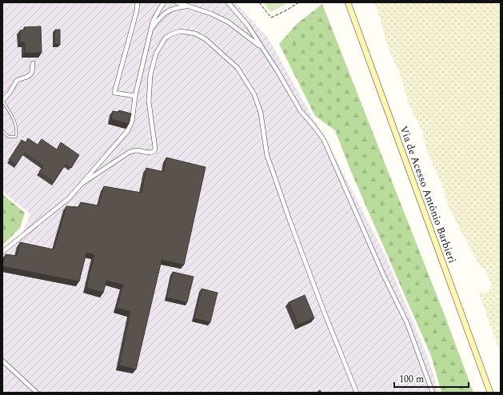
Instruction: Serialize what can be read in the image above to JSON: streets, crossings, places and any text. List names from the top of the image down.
{
  "streets": {
    "main road": ["Via de Acesso Antônio Barbieri"]
  },
  "scale_bar": "100 m"
}
